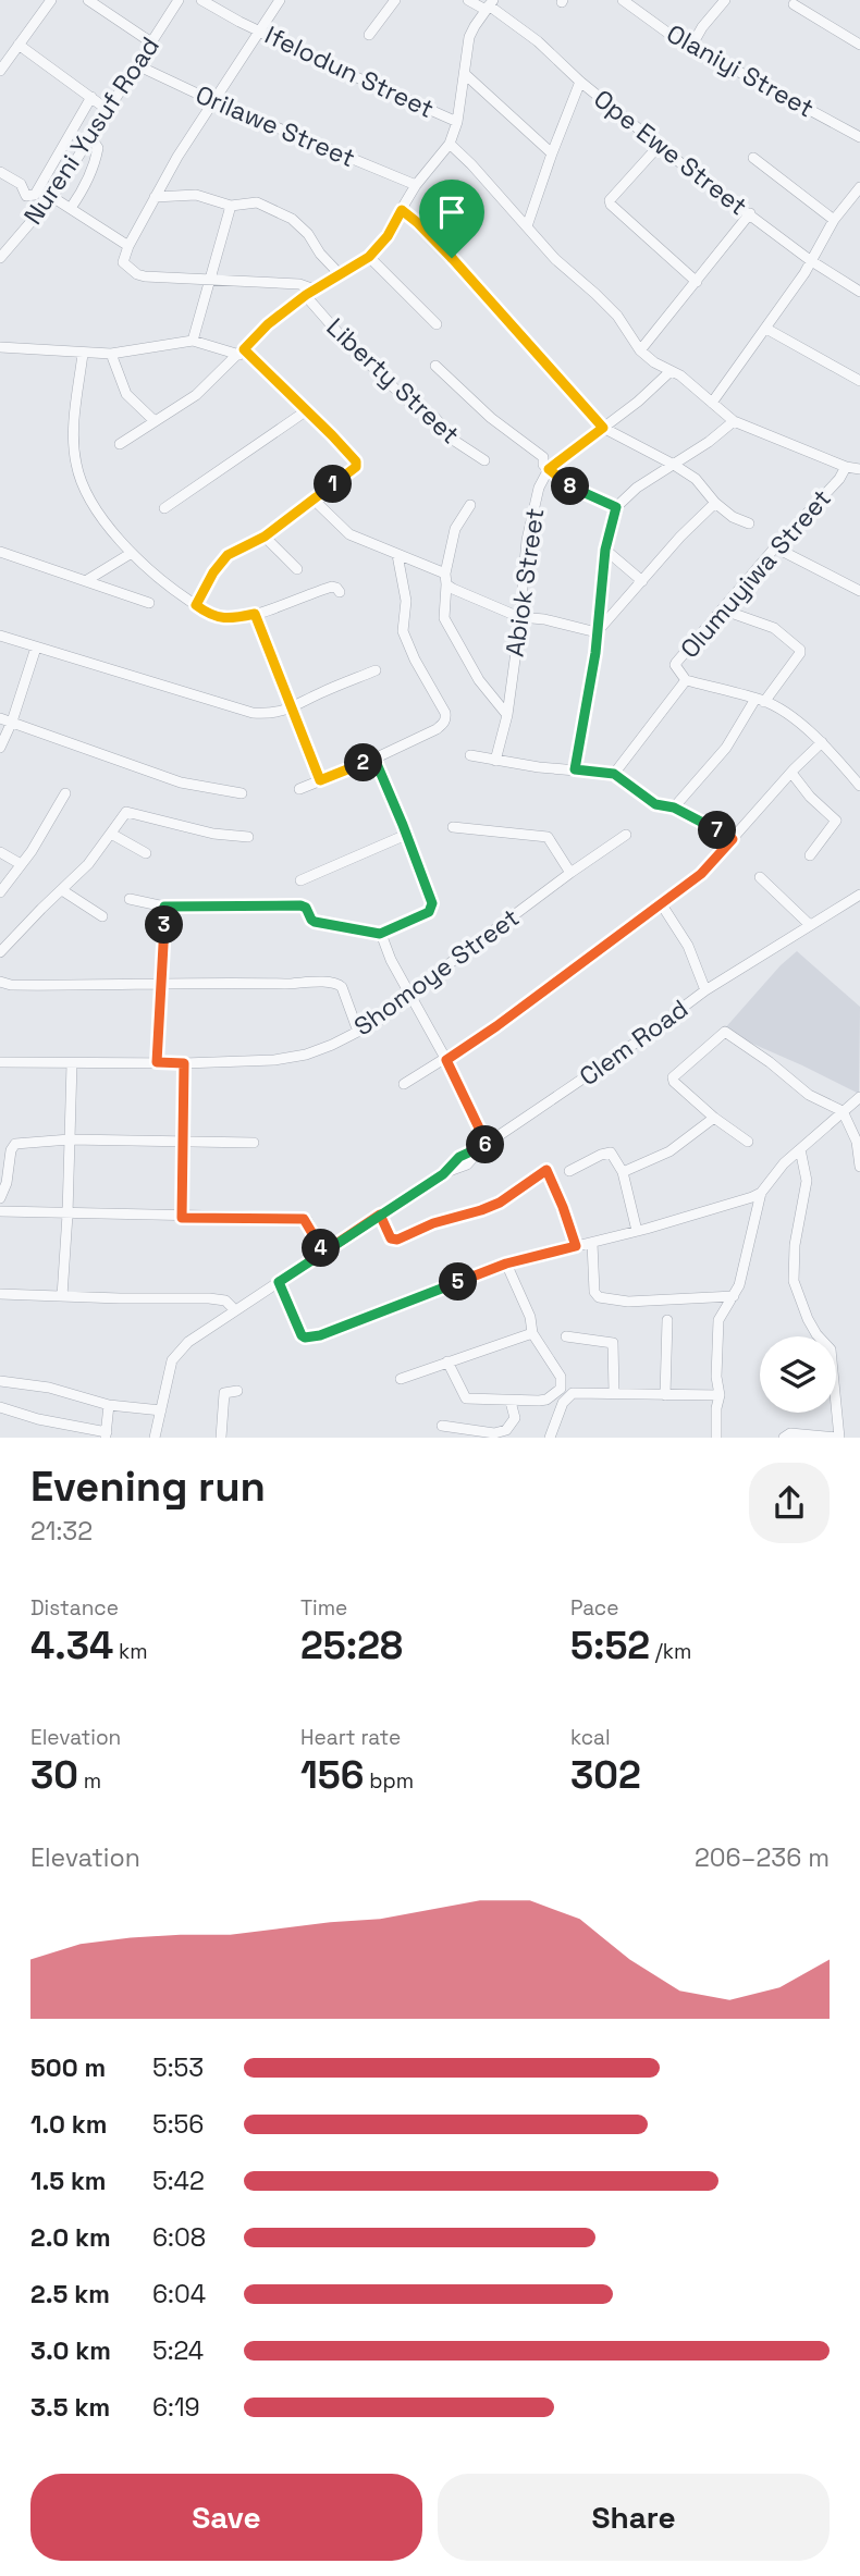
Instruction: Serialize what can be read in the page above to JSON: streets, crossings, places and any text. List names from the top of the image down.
{
  "streets": {
    "street": [
      "Olaniyi Street",
      "Ifelodun Street",
      "Orilawe Street",
      "Nureni Yusuf Road",
      "Ope Ewe Street",
      "Liberty Street",
      "Olumuyiwa Street",
      "Abiok Street",
      "Shomoye Street",
      "Clem Road"
    ]
  },
  "crossings": [
    ["Orilawe Street", "Nureni Yusuf Road"]
  ],
  "page": {
    "pins": [
      "1",
      "8",
      "2",
      "7",
      "3",
      "6",
      "4",
      "5"
    ],
    "heading": ["Evening run", "21:32"],
    "stats": [
      ["Distance", "4.34 km"],
      ["Time", "25:28"],
      ["Pace", "5:52 /km"],
      ["Elevation", "30 m"],
      ["Heart rate", "156 bpm"],
      ["kcal", "302"]
    ],
    "chart": ["Elevation", "206–236 m"],
    "list": [
      {
        "name": "500 m",
        "note": "5:53"
      },
      {
        "name": "1.0 km",
        "note": "5:56"
      },
      {
        "name": "1.5 km",
        "note": "5:42"
      },
      {
        "name": "2.0 km",
        "note": "6:08"
      },
      {
        "name": "2.5 km",
        "note": "6:04"
      },
      {
        "name": "3.0 km",
        "note": "5:24"
      },
      {
        "name": "3.5 km",
        "note": "6:19"
      }
    ],
    "buttons": ["Save", "Share"]
  }
}
